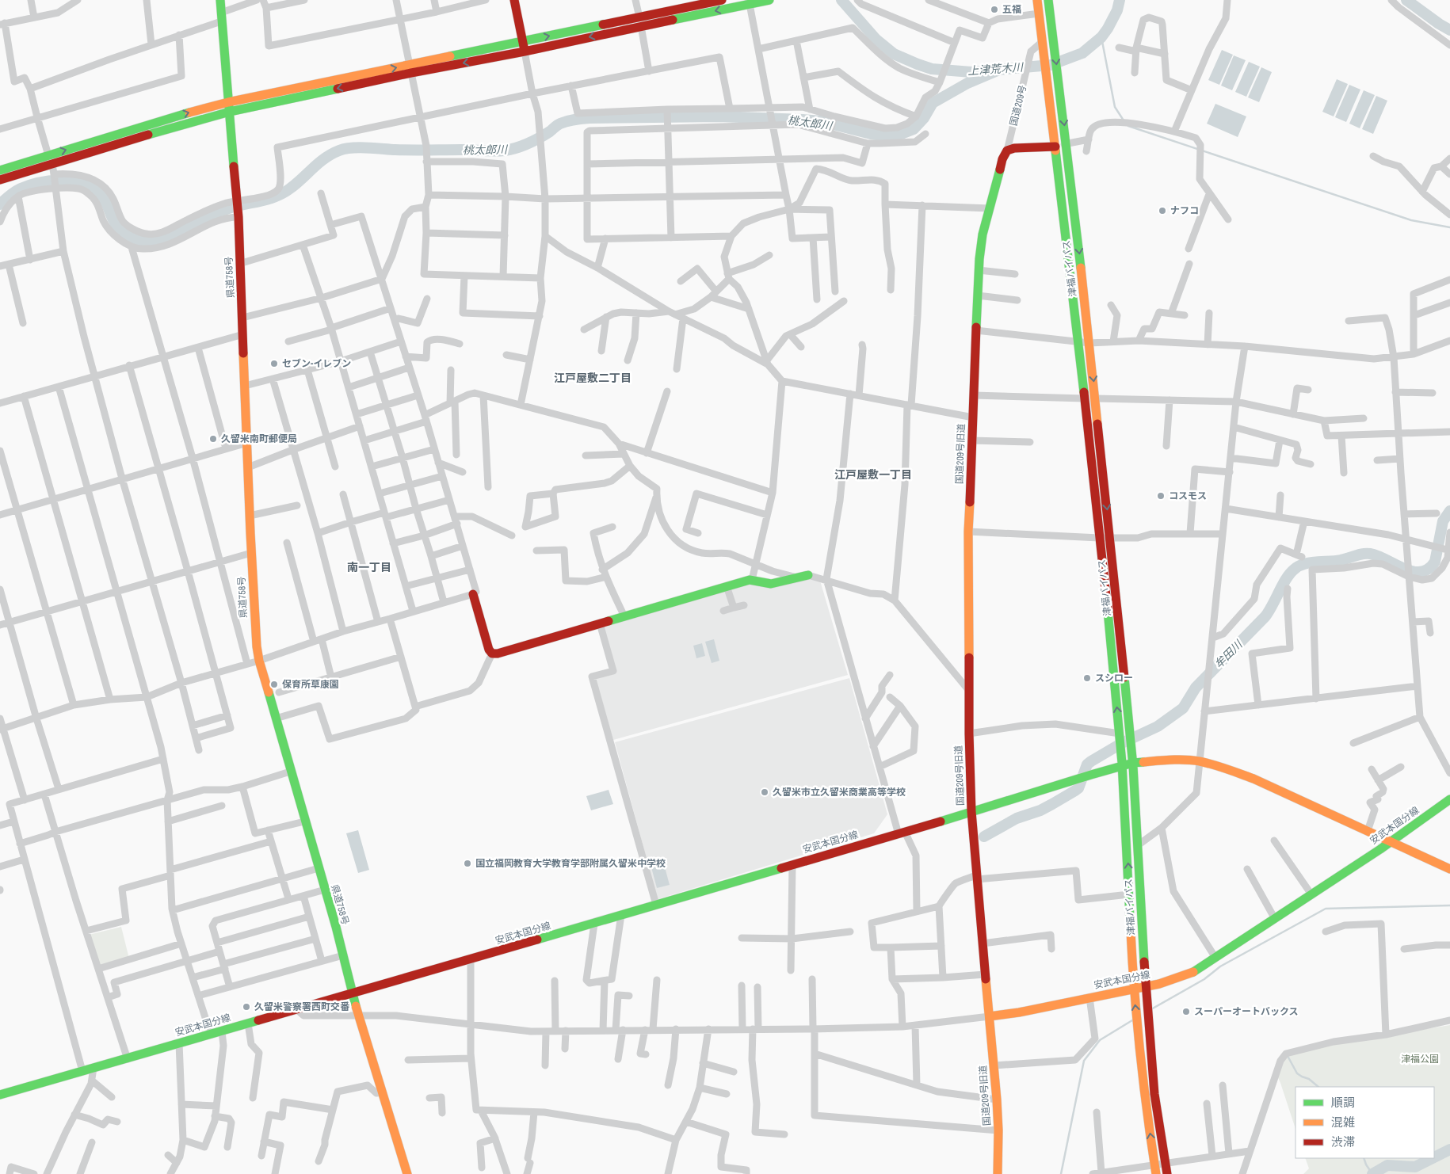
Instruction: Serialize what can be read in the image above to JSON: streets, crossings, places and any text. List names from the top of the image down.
{
  "streets": {
    "main road": [
      "津福バイパス",
      "県道758号",
      "国道209号旧道",
      "安武本国分線"
    ],
    "street": ["国道209号"]
  },
  "crossings": [
    ["国道209号", "津福バイパス"],
    ["国道209号", "国道209号旧道"],
    ["津福バイパス", "安武本国分線"],
    ["県道758号", "安武本国分線"],
    ["国道209号旧道", "安武本国分線"]
  ],
  "districts": ["江戸屋敷二丁目", "江戸屋敷一丁目", "南一丁目"],
  "water": ["上津荒木川", "桃太郎川", "牟田川"],
  "parks": ["津福公園"],
  "places": [
    "五福",
    "ナフコ",
    "セブン-イレブン",
    "久留米南町郵便局",
    "コスモス",
    "スシロー",
    "保育所草康園",
    "久留米市立久留米商業高等学校",
    "国立福岡教育大学教育学部附属久留米中学校",
    "久留米警察署西町交番",
    "スーパーオートバックス"
  ],
  "legend": ["順調", "混雑", "渋滞"]
}
